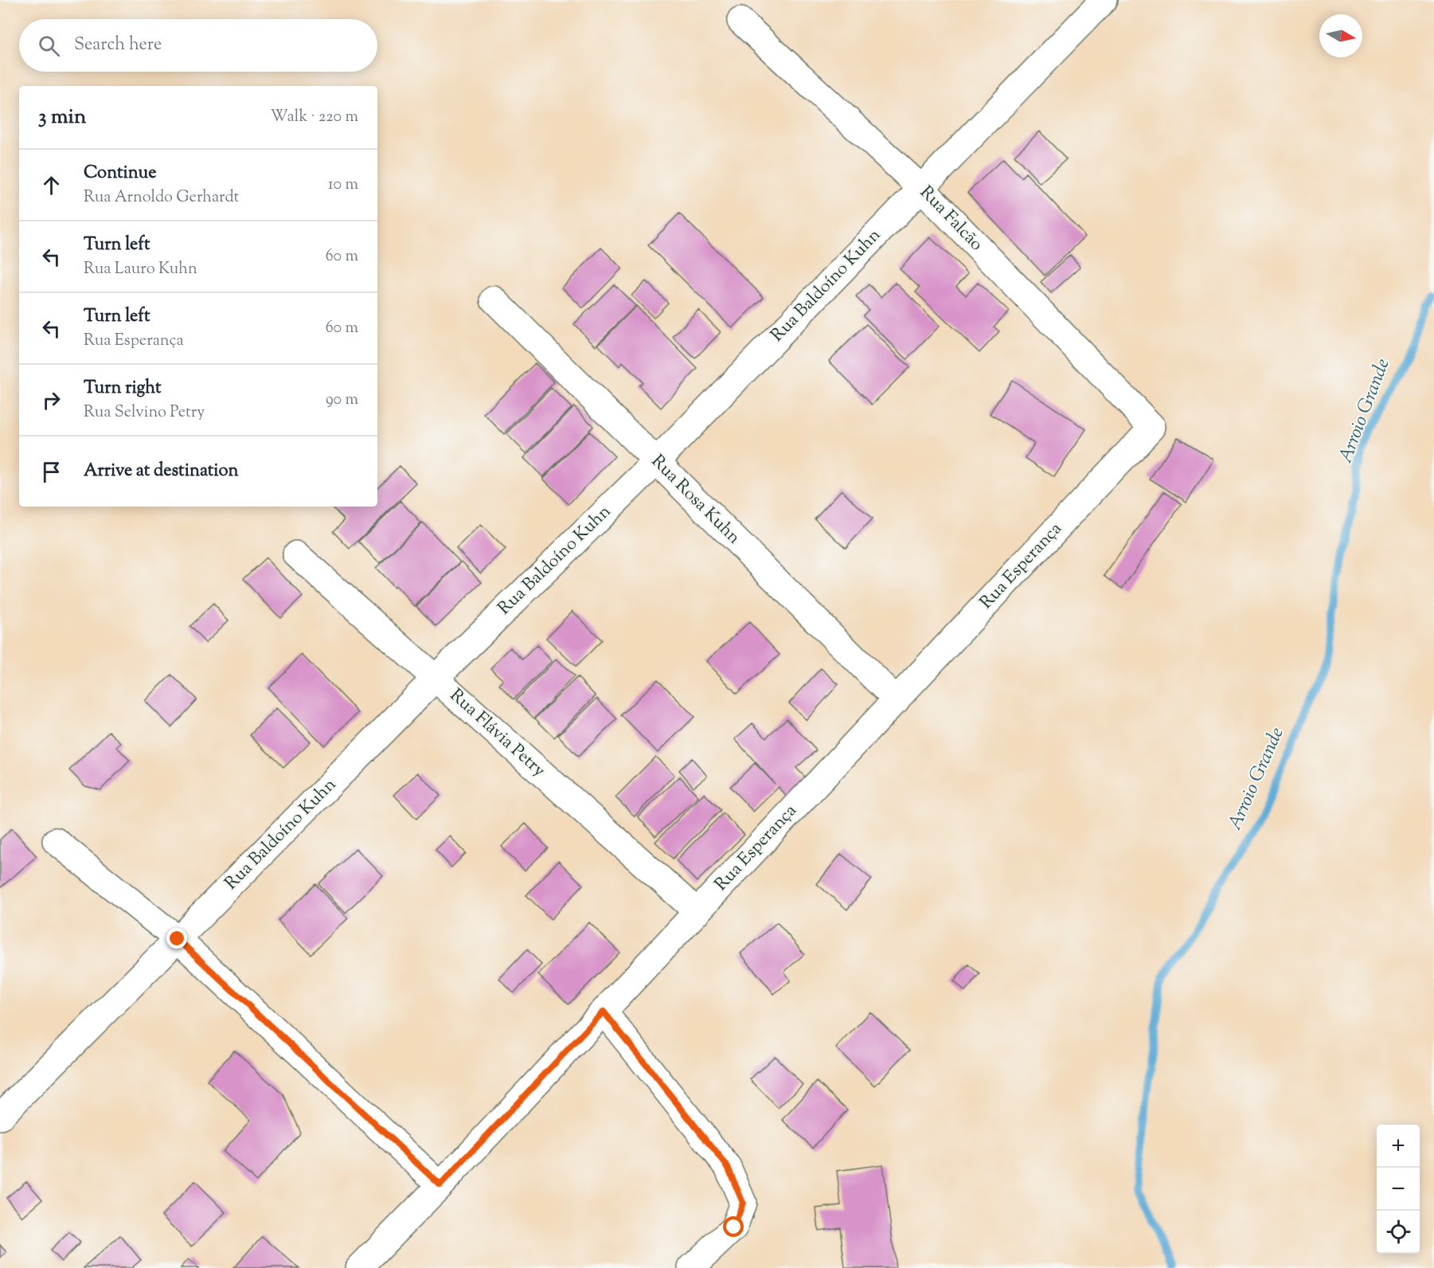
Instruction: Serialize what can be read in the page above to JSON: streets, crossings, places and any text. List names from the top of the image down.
{
  "streets": {
    "street": [
      "Rua Falcão",
      "Rua Baldoíno Kuhn",
      "Rua Rosa Kuhn",
      "Rua Esperança",
      "Rua Flávia Petry"
    ]
  },
  "crossings": [
    ["Rua Falcão", "Rua Baldoíno Kuhn"],
    ["Rua Falcão", "Rua Esperança"],
    ["Rua Baldoíno Kuhn", "Rua Rosa Kuhn"],
    ["Rua Baldoíno Kuhn", "Rua Flávia Petry"],
    ["Rua Rosa Kuhn", "Rua Esperança"],
    ["Rua Esperança", "Rua Flávia Petry"]
  ],
  "water": ["Arroio Grande"],
  "north": "right",
  "page": {
    "search": "Search here",
    "heading": ["3 min", "Walk · 220 m"],
    "list": [
      ["Continue", "Rua Arnoldo Gerhardt", "10 m"],
      ["Turn left", "Rua Lauro Kuhn", "60 m"],
      ["Turn left", "Rua Esperança", "60 m"],
      ["Turn right", "Rua Selvino Petry", "90 m"],
      "Arrive at destination"
    ],
    "map_buttons": ["+", "−"]
  }
}
